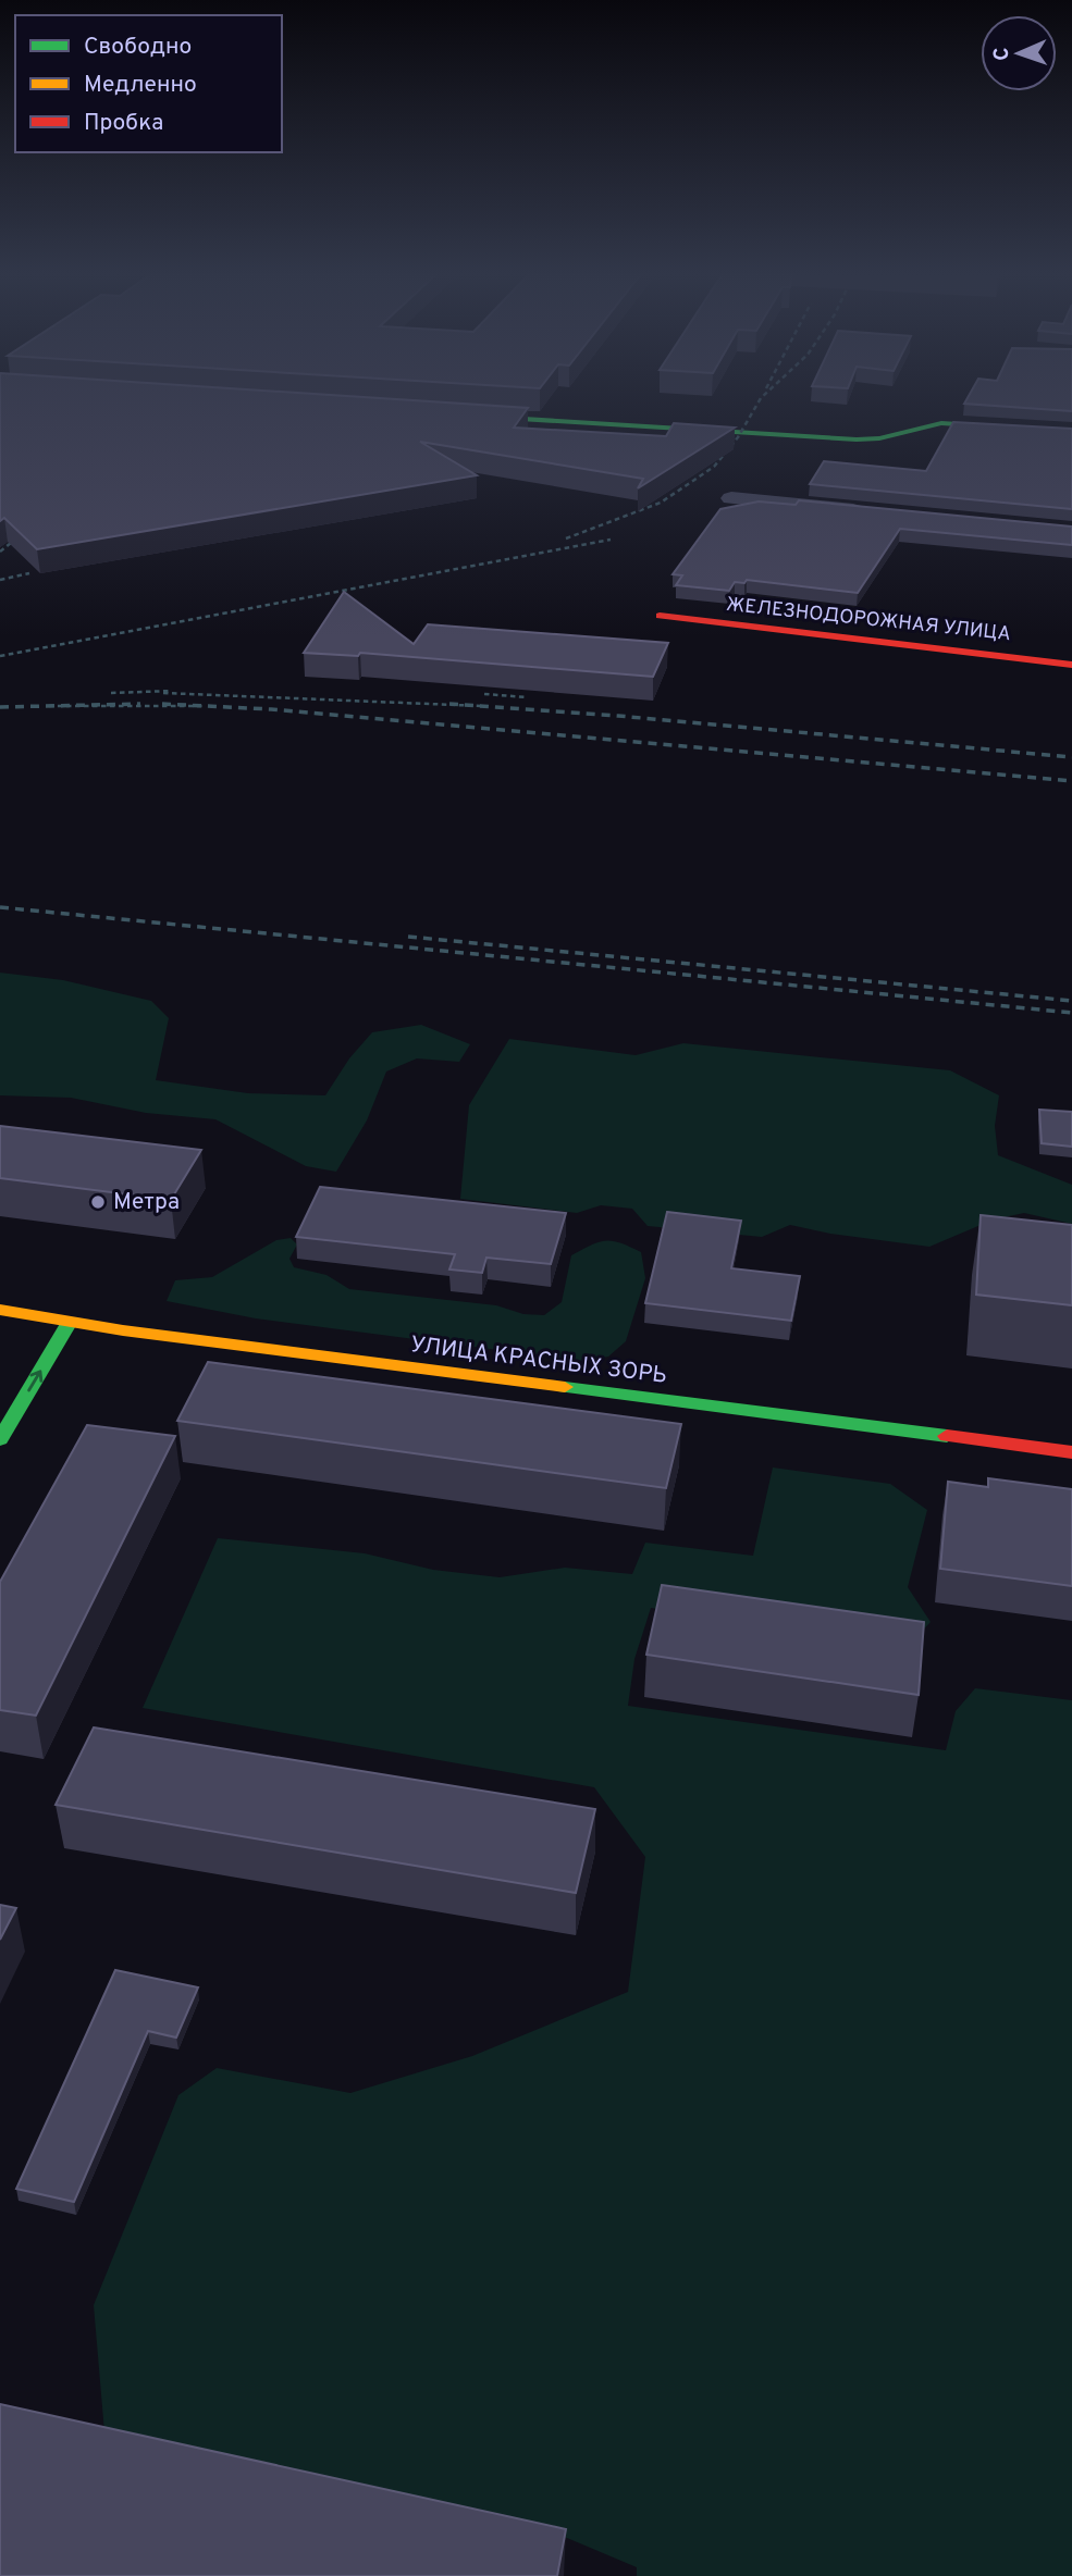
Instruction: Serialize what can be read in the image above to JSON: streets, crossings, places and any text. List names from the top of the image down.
{
  "streets": {
    "street": ["ЖЕЛЕЗНОДОРОЖНАЯ УЛИЦА", "УЛИЦА КРАСНЫХ ЗОРЬ"]
  },
  "places": ["Метра"],
  "legend": ["Свободно", "Медленно", "Пробка"],
  "north": "left"
}
